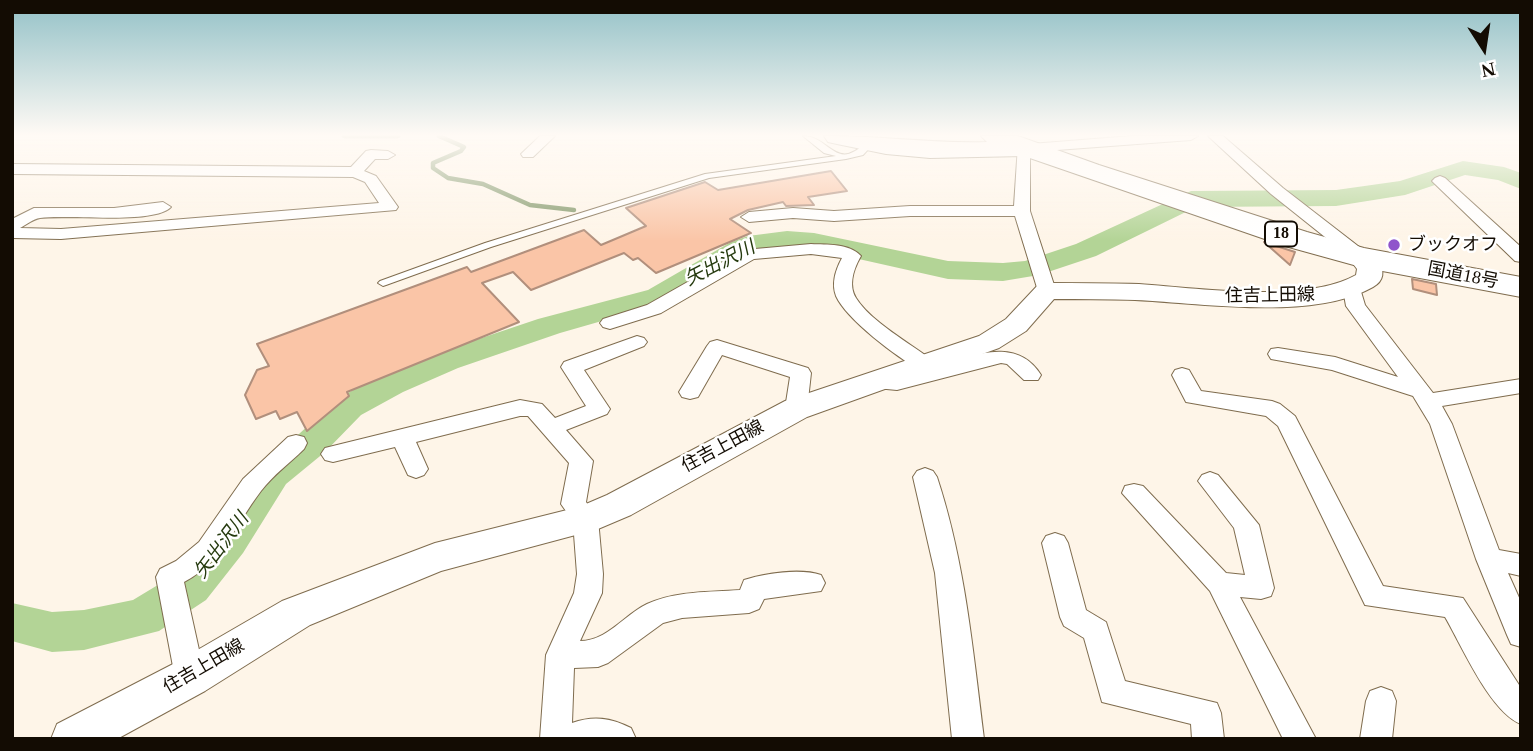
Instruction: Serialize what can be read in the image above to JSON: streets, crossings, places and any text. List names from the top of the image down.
{
  "streets": {
    "highway": ["18", "国道18号"],
    "main road": ["住吉上田線"]
  },
  "water": ["矢出沢川"],
  "places": ["ブックオフ"],
  "north": "bottom"
}
